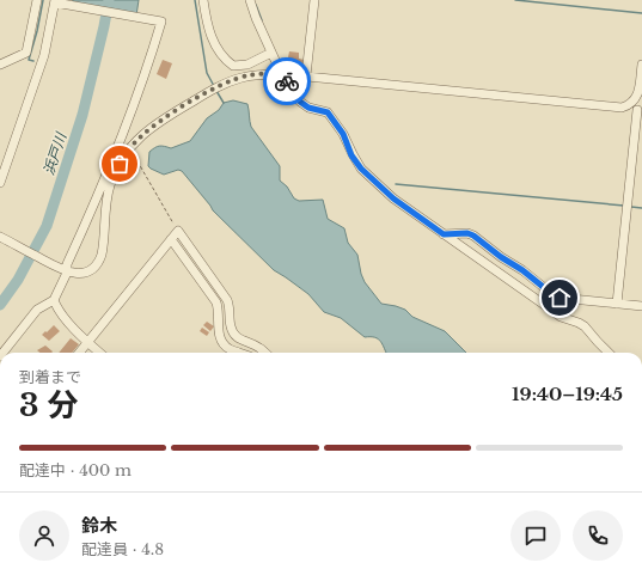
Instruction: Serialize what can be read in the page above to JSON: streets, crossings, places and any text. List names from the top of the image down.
{
  "water": ["浜戸川"],
  "page": {
    "heading": ["3 分", "到着まで", "19:40–19:45"],
    "panel": ["鈴木", "配達員 · 4.8"],
    "bar": "配達中 · 400 m"
  }
}
